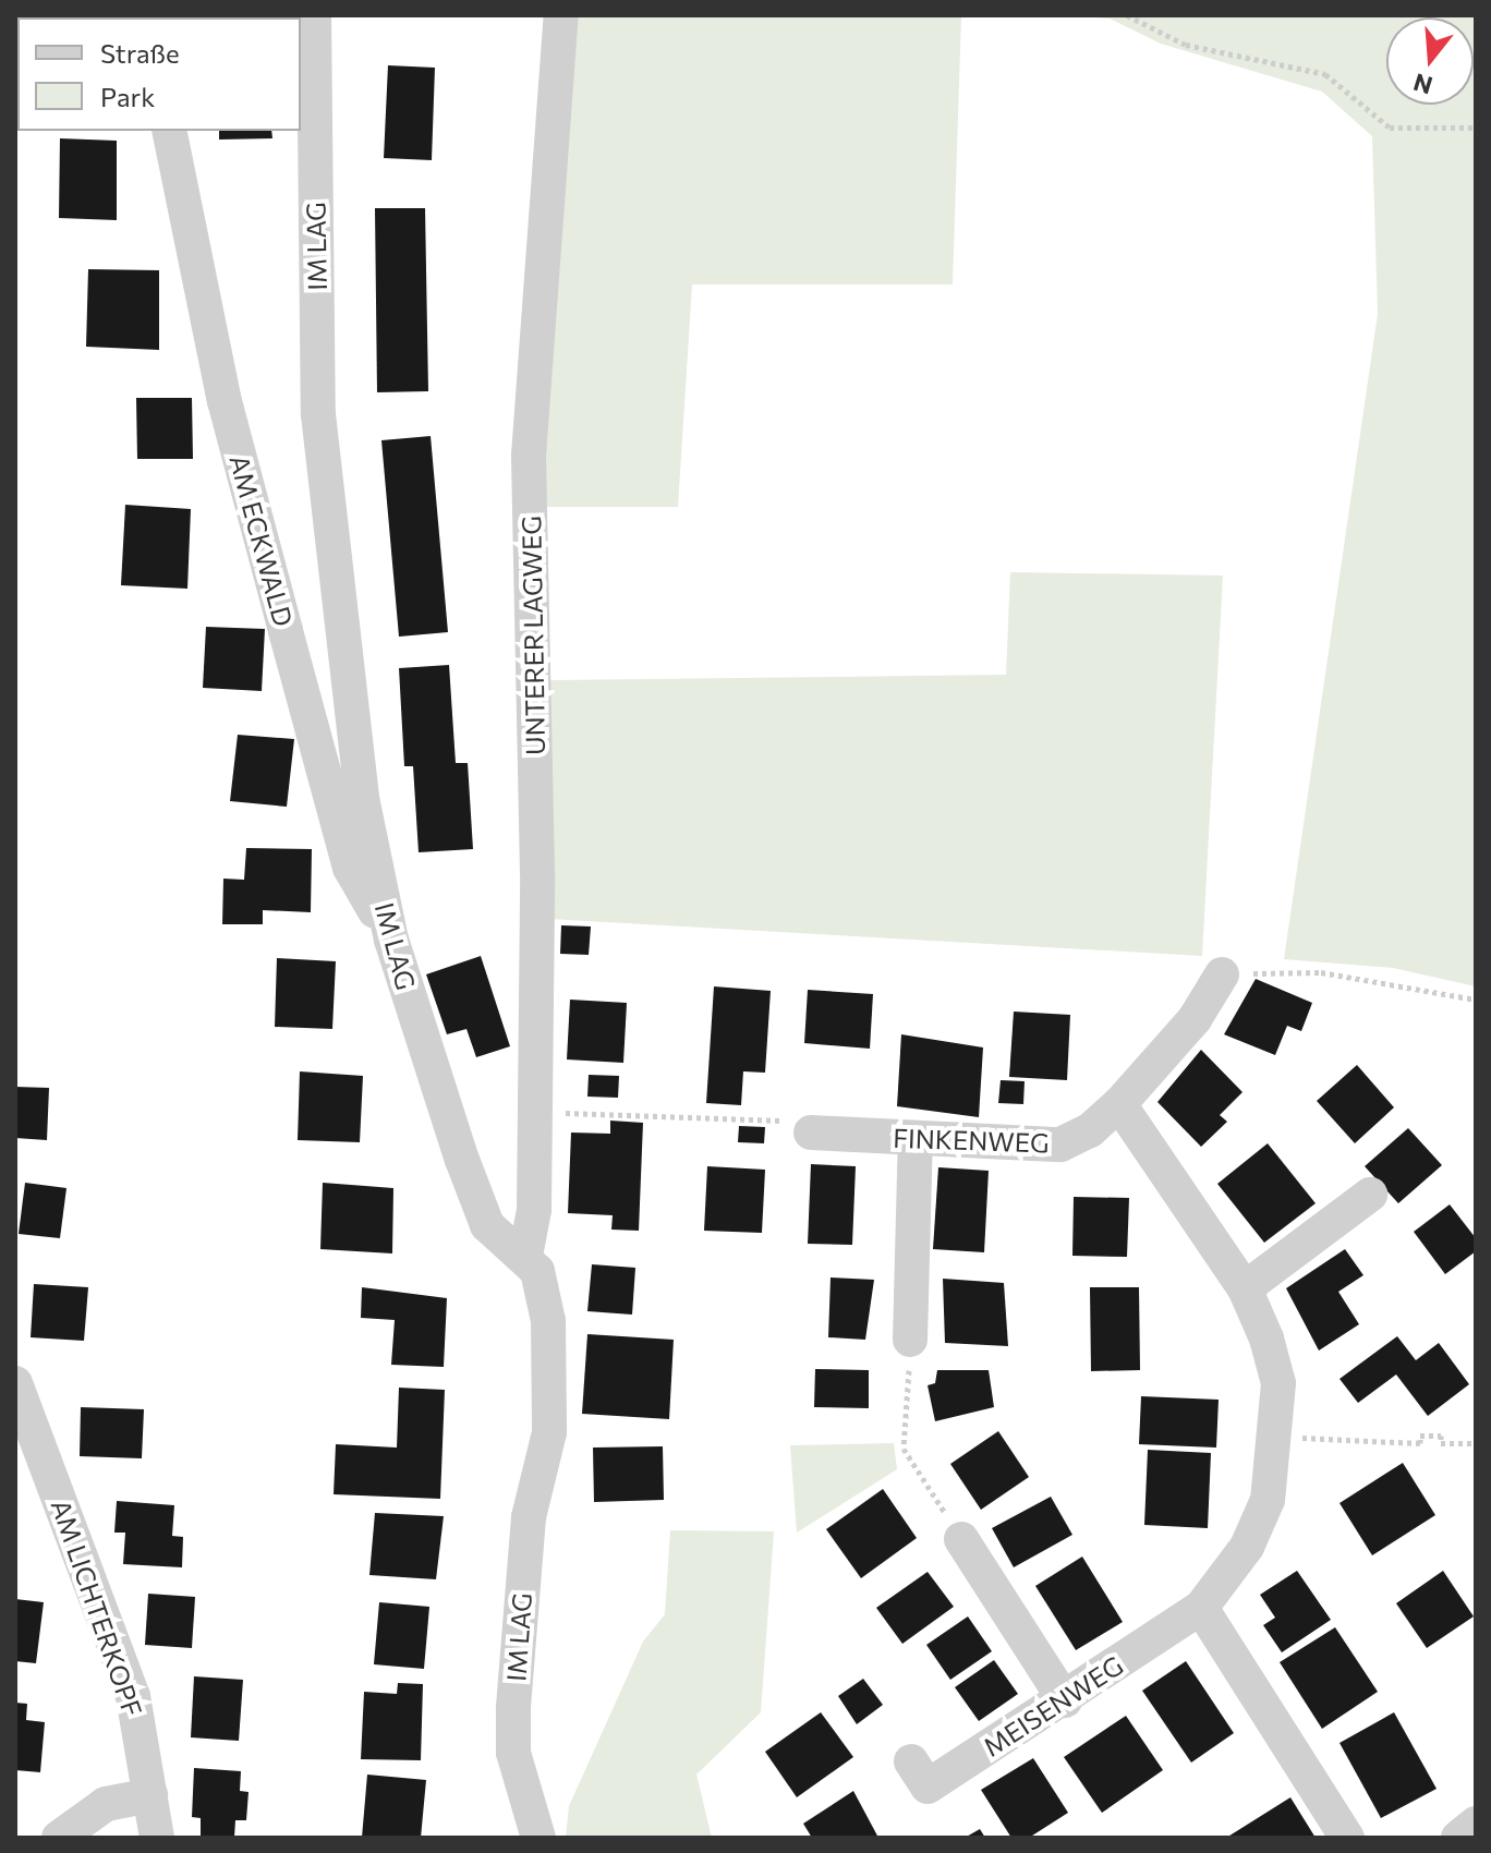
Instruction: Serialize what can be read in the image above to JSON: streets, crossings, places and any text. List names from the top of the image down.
{
  "streets": {
    "street": [
      "IM LAG",
      "AM ECKWALD",
      "UNTERER LAGWEG",
      "FINKENWEG",
      "AM LICHTERKOPF",
      "MEISENWEG"
    ]
  },
  "crossings": [
    ["IM LAG", "AM ECKWALD"],
    ["IM LAG", "UNTERER LAGWEG"],
    ["FINKENWEG", "MEISENWEG"]
  ],
  "legend": ["Straße", "Park"],
  "north": "bottom"
}
